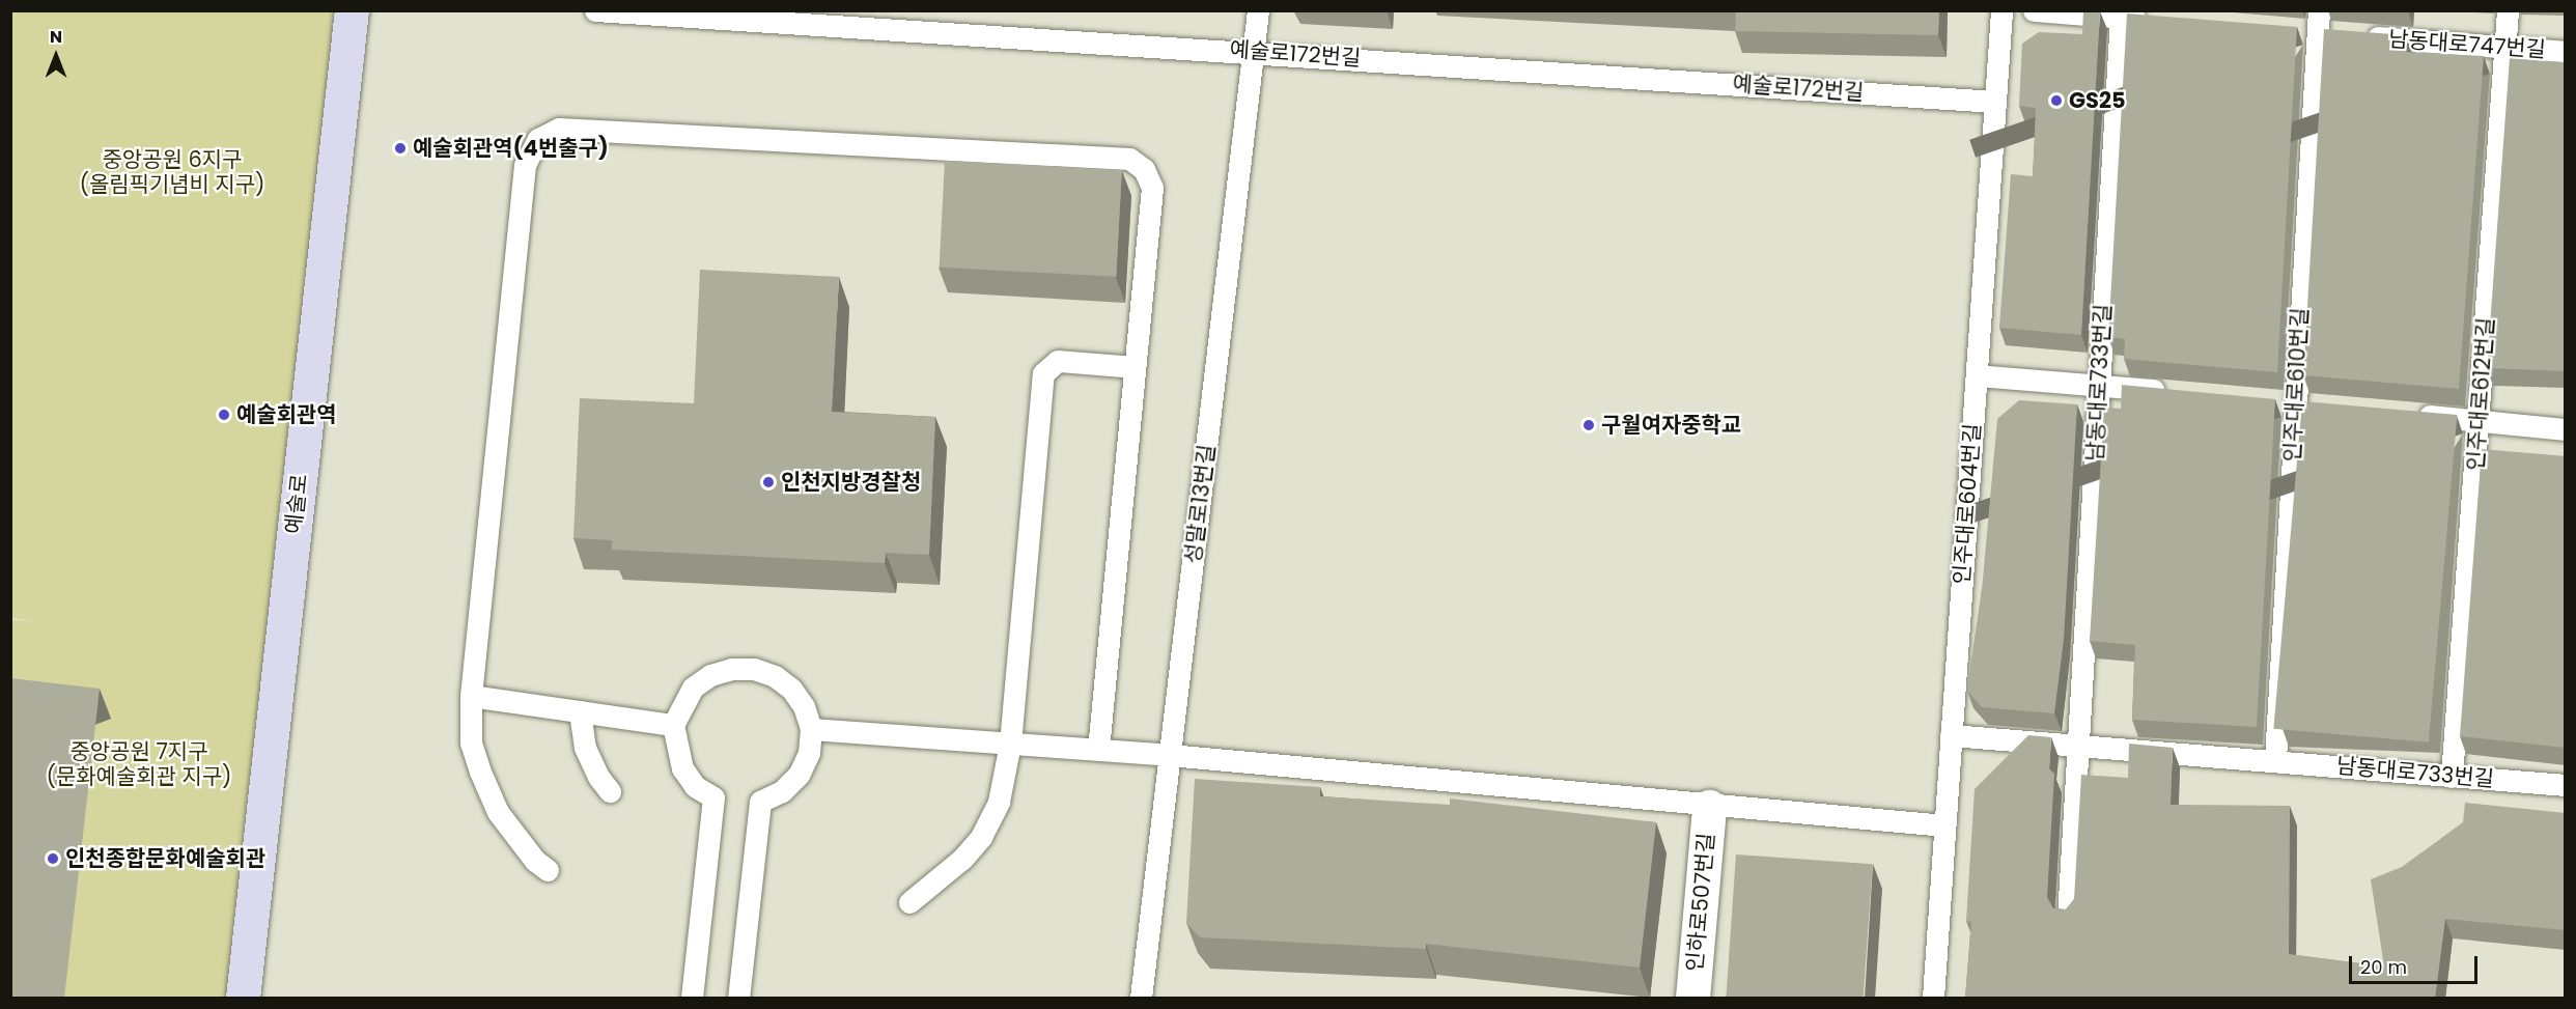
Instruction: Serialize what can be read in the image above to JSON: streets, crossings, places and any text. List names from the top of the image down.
{
  "streets": {
    "main road": ["예술로"],
    "street": ["인하로507번길"],
    "lane": [
      "남동대로747번길",
      "예술로172번길",
      "남동대로733번길",
      "인주대로610번길",
      "인주대로612번길",
      "성말로13번길",
      "인주대로604번길"
    ]
  },
  "crossings": [
    ["남동대로747번길", "인주대로610번길"],
    ["남동대로747번길", "인주대로612번길"],
    ["예술로172번길", "성말로13번길"],
    ["예술로172번길", "인주대로604번길"],
    ["남동대로733번길", "인주대로610번길"],
    ["남동대로733번길", "인주대로612번길"],
    ["남동대로733번길", "인주대로604번길"]
  ],
  "parks": ["중앙공원 6지구 (올림픽기념비 지구)", "중앙공원 7지구 (문화예술회관 지구)"],
  "places": [
    "GS25",
    "예술회관역(4번출구)",
    "예술회관역",
    "구월여자중학교",
    "인천지방경찰청",
    "인천종합문화예술회관"
  ],
  "scale_bar": "20 m",
  "north": "top"
}
